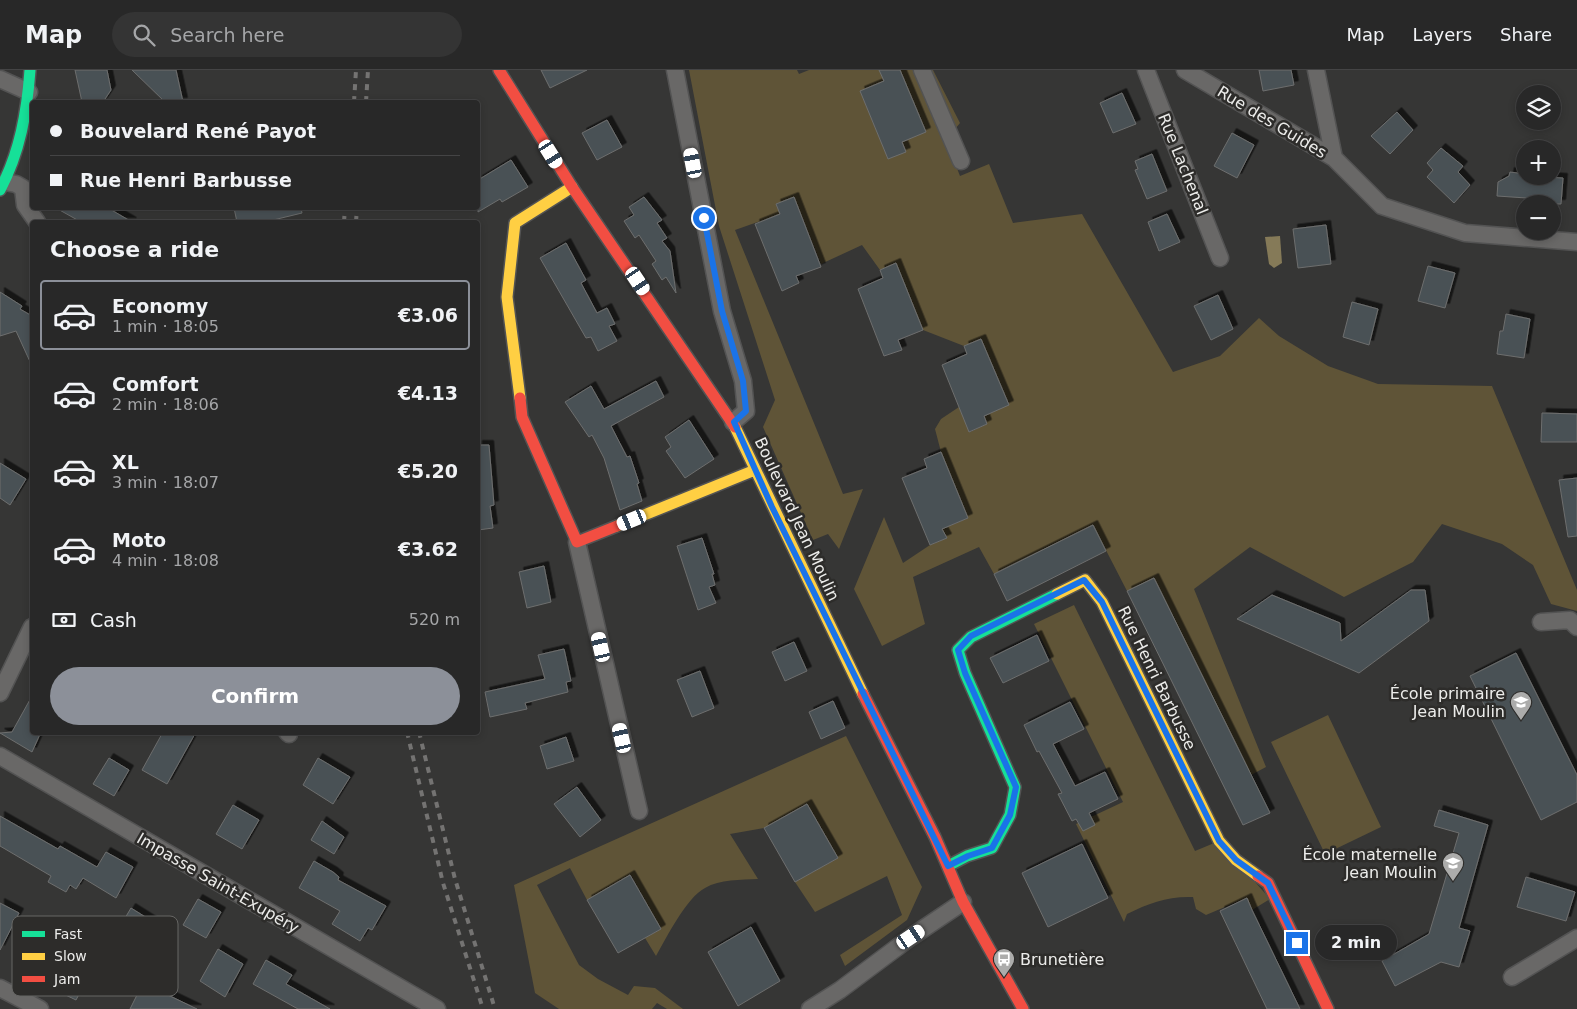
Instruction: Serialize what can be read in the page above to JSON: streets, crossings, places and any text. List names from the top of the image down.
{
  "streets": {
    "street": [
      "Rue des Guides",
      "Rue Lachenal",
      "Boulevard Jean Moulin",
      "Rue Henri Barbusse",
      "Impasse Saint-Exupéry"
    ]
  },
  "crossings": [
    ["Boulevard Jean Moulin", "Rue Henri Barbusse"]
  ],
  "places": {
    "school or university": ["École primaire Jean Moulin", "École maternelle Jean Moulin"],
    "bus stop": ["Brunetière"]
  },
  "legend": ["Fast", "Slow", "Jam"],
  "page": {
    "header": "Map",
    "search": "Search here",
    "nav": ["Map", "Layers", "Share"],
    "map_buttons": ["+", "−"],
    "banner": ["Bouvelard René Payot", "Rue Henri Barbusse"],
    "heading": "Choose a ride",
    "list": [
      {
        "name": "Economy",
        "note": "1 min · 18:05",
        "value": "€3.06"
      },
      {
        "name": "Comfort",
        "note": "2 min · 18:06",
        "value": "€4.13"
      },
      {
        "name": "XL",
        "note": "3 min · 18:07",
        "value": "€5.20"
      },
      {
        "name": "Moto",
        "note": "4 min · 18:08",
        "value": "€3.62"
      }
    ],
    "pay": ["Cash", "520 m"],
    "buttons": "Confirm",
    "bubble": "2 min"
  }
}
